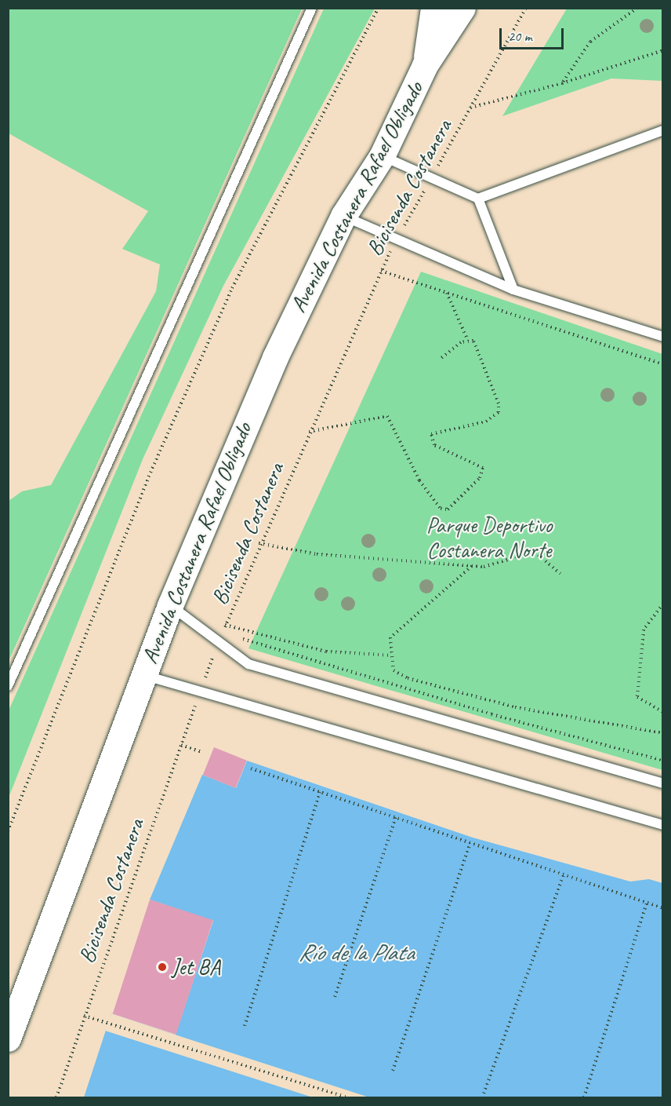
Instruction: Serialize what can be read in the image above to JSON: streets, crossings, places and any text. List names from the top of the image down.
{
  "streets": {
    "main road": ["Avenida Costanera Rafael Obligado"],
    "path": ["Bicisenda Costanera"]
  },
  "water": ["Río de la Plata"],
  "parks": ["Parque Deportivo Costanera Norte"],
  "places": ["Jet BA"],
  "scale_bar": "20 m"
}
